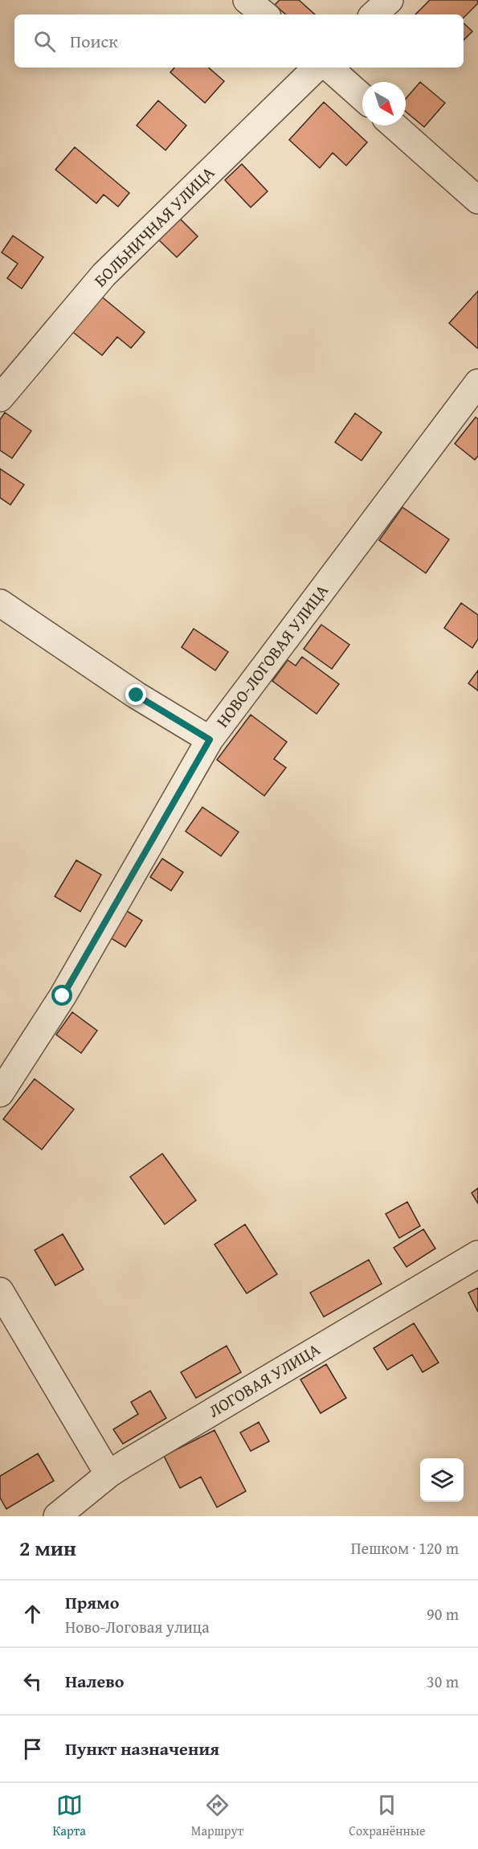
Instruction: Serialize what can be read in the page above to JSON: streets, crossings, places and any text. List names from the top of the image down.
{
  "streets": {
    "street": ["БОЛЬНИЧНАЯ УЛИЦА", "НОВО-ЛОГОВАЯ УЛИЦА", "ЛОГОВАЯ УЛИЦА"]
  },
  "north": "bottom right",
  "page": {
    "search": "Поиск",
    "heading": ["2 мин", "Пешком · 120 m"],
    "list": [
      ["Прямо", "Ново-Логовая улица", "90 m"],
      ["Налево", "30 m"],
      "Пункт назначения"
    ],
    "nav": ["Карта", "Маршрут", "Сохранённые"]
  }
}
